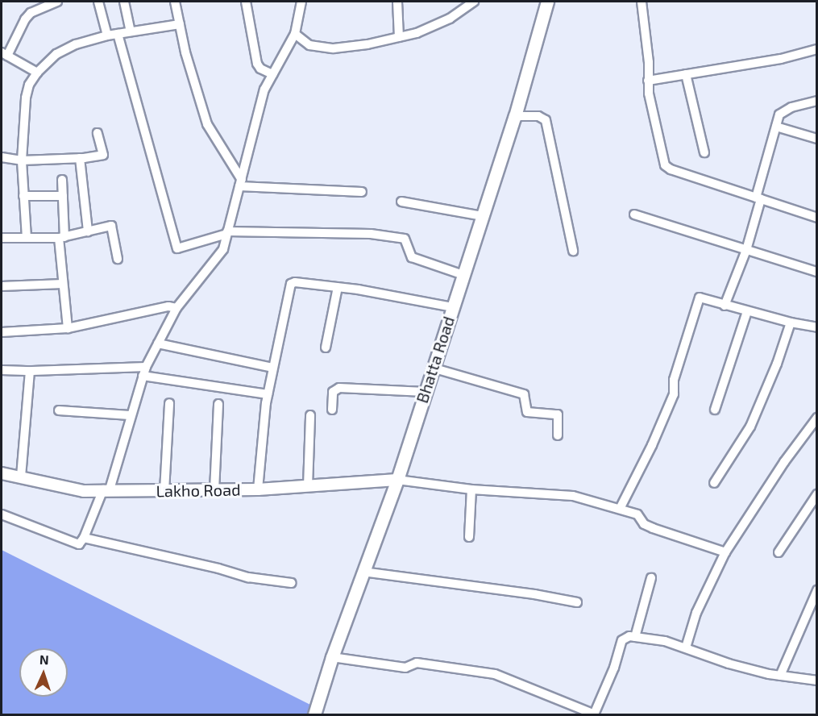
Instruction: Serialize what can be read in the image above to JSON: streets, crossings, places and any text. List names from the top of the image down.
{
  "streets": {
    "main road": ["Bhatta Road"],
    "street": ["Lakho Road"]
  },
  "crossings": [
    ["Bhatta Road", "Lakho Road"]
  ],
  "north": "top"
}
